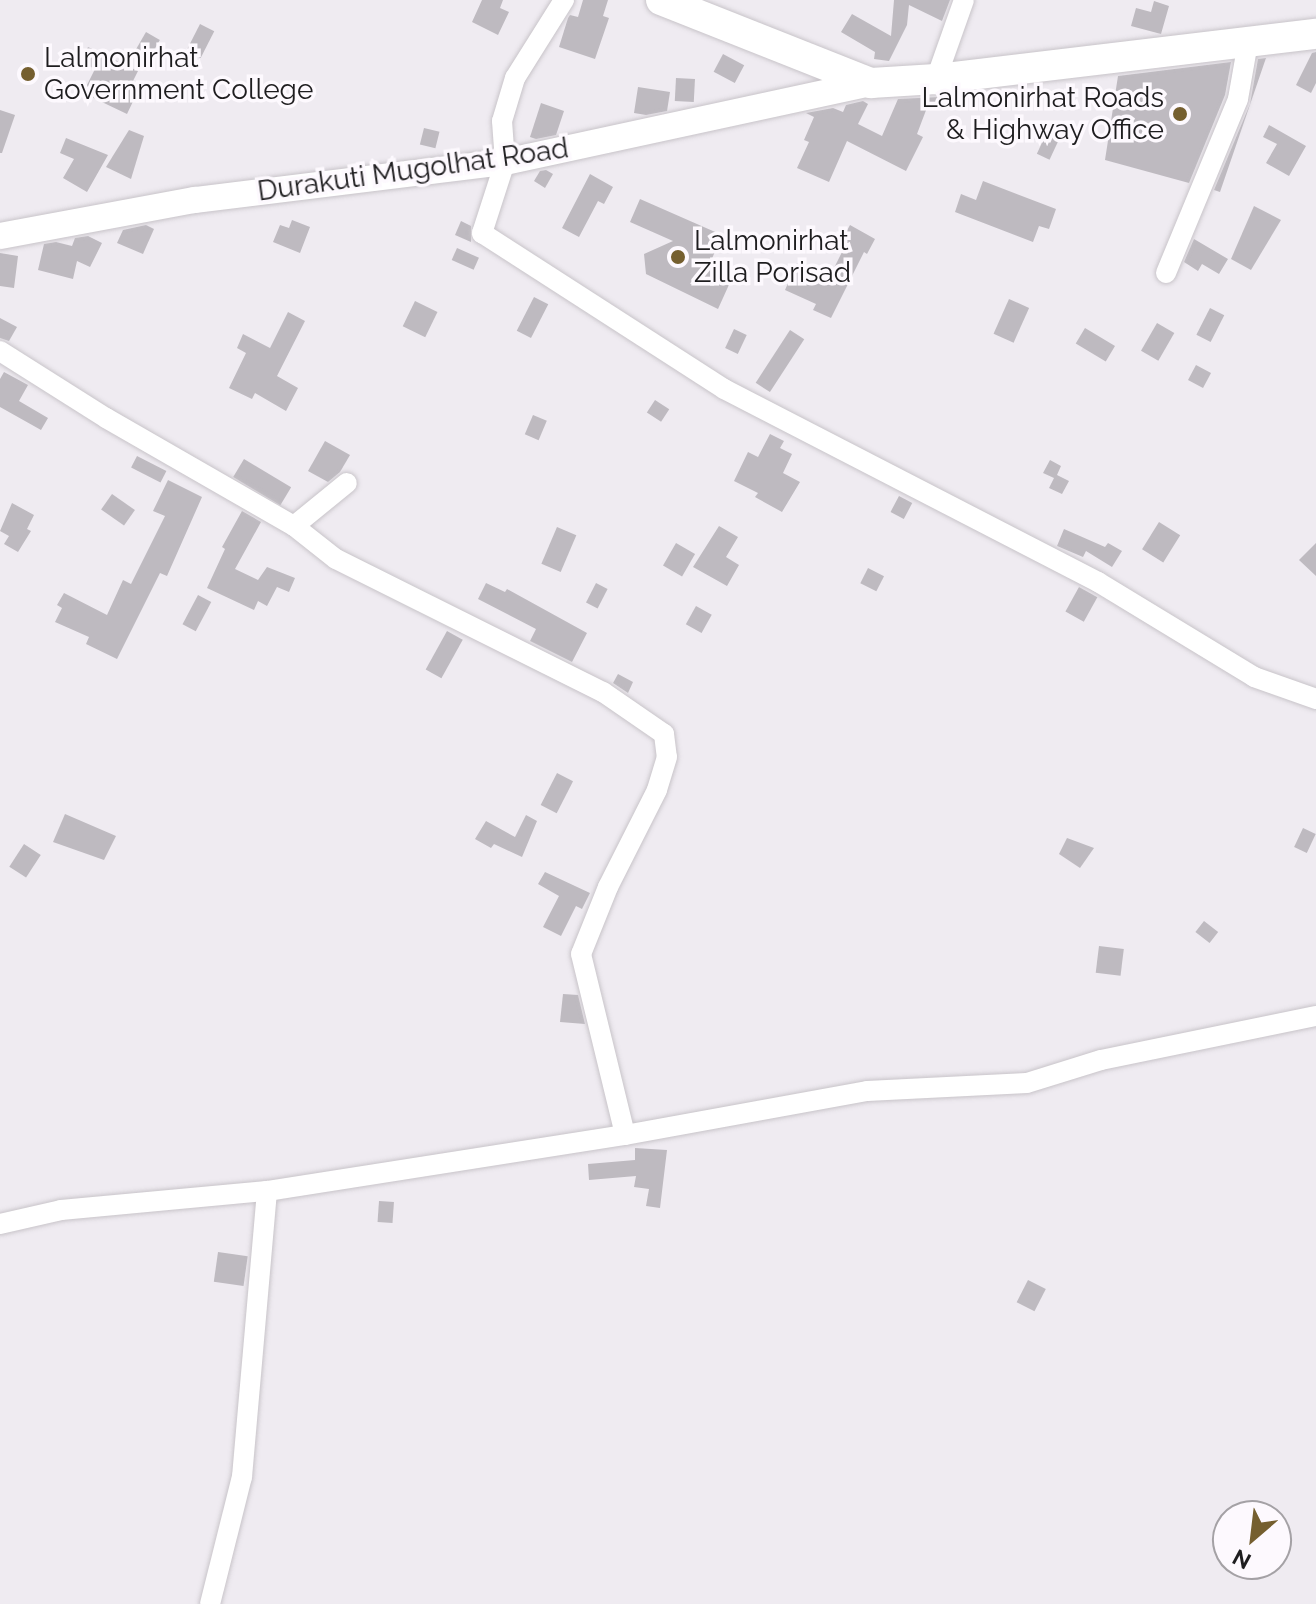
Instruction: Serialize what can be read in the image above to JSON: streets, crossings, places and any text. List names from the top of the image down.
{
  "streets": {
    "main road": ["Durakuti Mugolhat Road"]
  },
  "places": ["Lalmonirhat Government College", "Lalmonirhat Roads & Highway Office", "Lalmonirhat Zilla Porisad"],
  "north": "bottom left"
}
